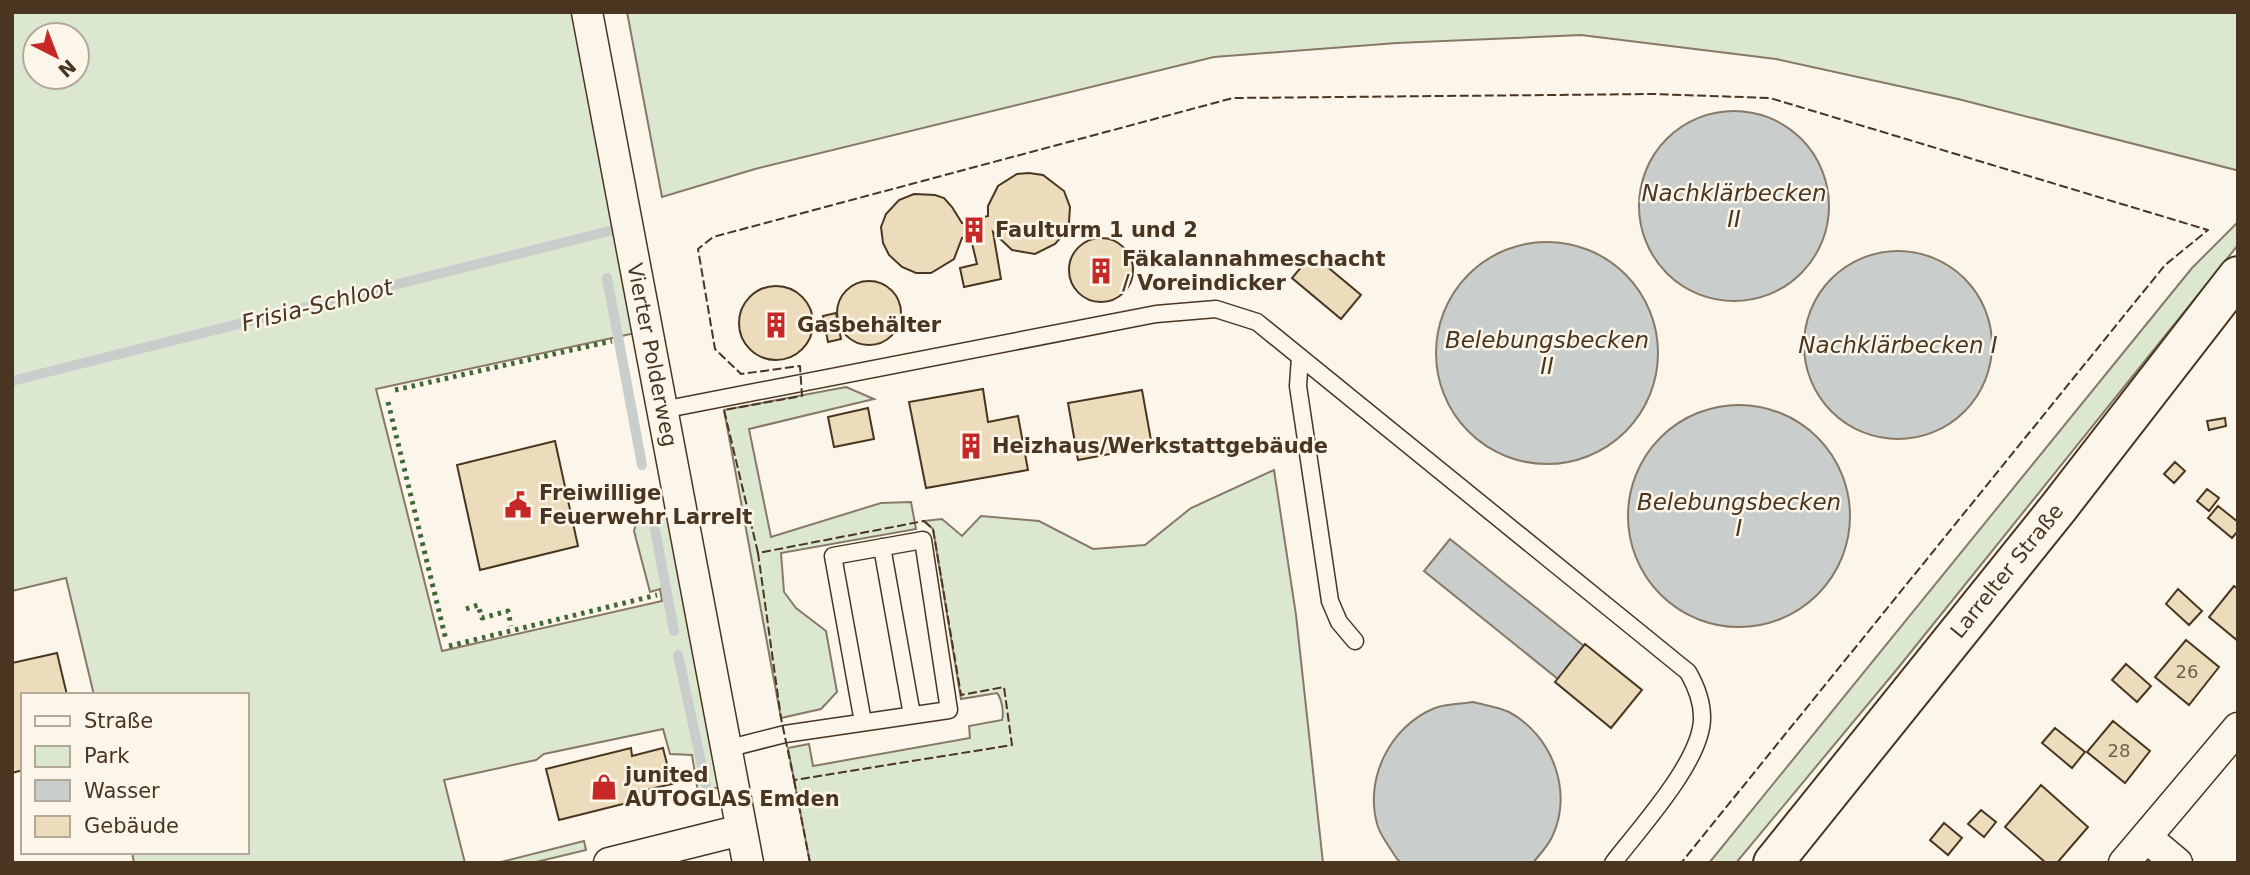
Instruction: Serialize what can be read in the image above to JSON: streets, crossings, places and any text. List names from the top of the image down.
{
  "streets": {
    "main road": ["Larrelter Straße"],
    "street": ["Vierter Polderweg"]
  },
  "water": [
    "Nachklärbecken II",
    "Frisia-Schloot",
    "Belebungsbecken II",
    "Nachklärbecken I",
    "Belebungsbecken I"
  ],
  "places": {
    "building": [
      "Faulturm 1 und 2",
      "Fäkalannahmeschacht / Voreindicker",
      "Gasbehälter",
      "Heizhaus/Werkstattgebäude"
    ],
    "public building": ["Freiwillige Feuerwehr Larrelt"],
    "shop": ["junited AUTOGLAS Emden"]
  },
  "house_numbers": ["26", "28"],
  "legend": [
    "Straße",
    "Park",
    "Wasser",
    "Gebäude"
  ],
  "north": "bottom right"
}
